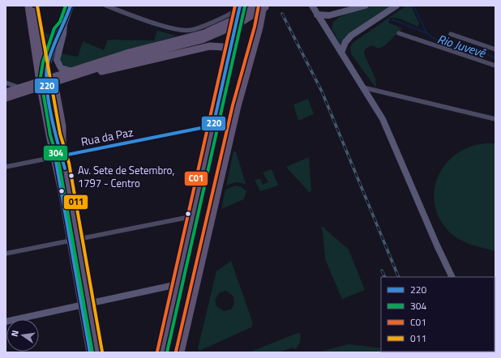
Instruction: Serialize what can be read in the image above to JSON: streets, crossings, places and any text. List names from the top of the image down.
{
  "streets": {
    "street": ["Rua da Paz"]
  },
  "water": ["Rio Juvevê"],
  "places": ["Av. Sete de Setembro, 1797 - Centro"],
  "lines": [
    "transit line 220",
    "transit line 304",
    "transit line C01",
    "transit line 011"
  ],
  "legend": [
    "220",
    "304",
    "C01",
    "011"
  ],
  "north": "left"
}
